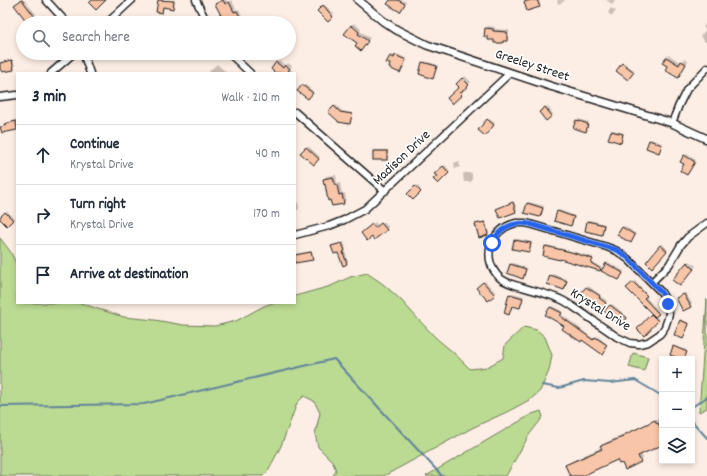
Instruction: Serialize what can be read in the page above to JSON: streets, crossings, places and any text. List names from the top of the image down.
{
  "streets": {
    "street": ["Greeley Street", "Madison Drive", "Krystal Drive"]
  },
  "crossings": [
    ["Greeley Street", "Madison Drive"]
  ],
  "page": {
    "search": "Search here",
    "heading": ["3 min", "Walk · 210 m"],
    "list": [
      ["Continue", "Krystal Drive", "40 m"],
      ["Turn right", "Krystal Drive", "170 m"],
      "Arrive at destination"
    ],
    "map_buttons": ["+", "−"]
  }
}
